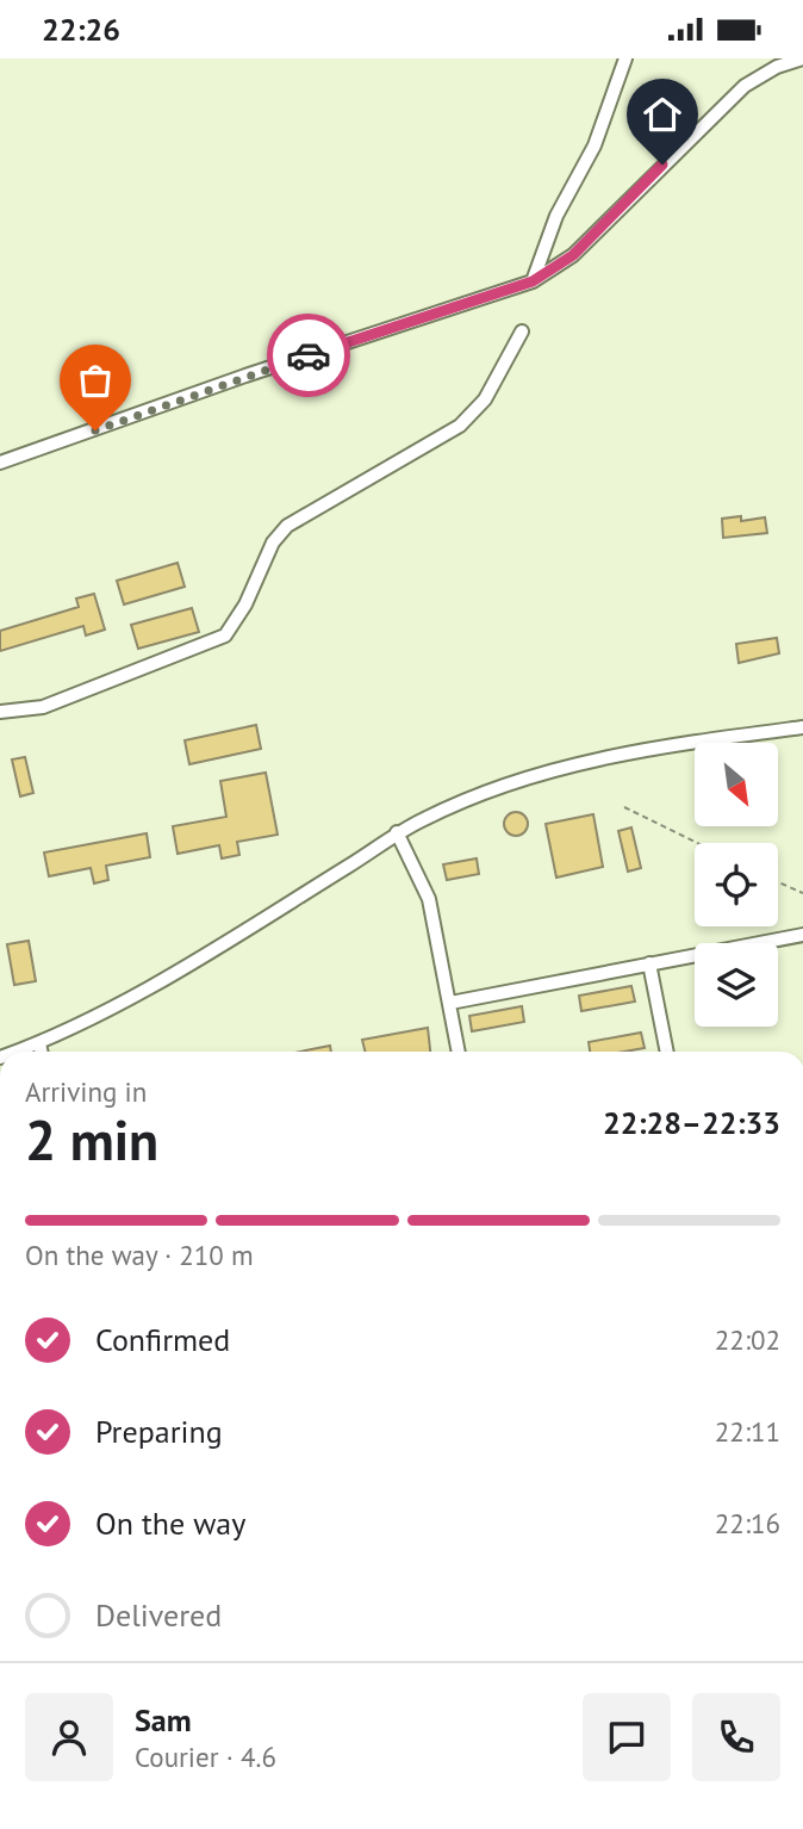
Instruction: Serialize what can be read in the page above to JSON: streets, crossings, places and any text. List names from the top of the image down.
{
  "north": "bottom right",
  "page": {
    "status": "22:26",
    "heading": ["2 min", "Arriving in", "22:28–22:33"],
    "panel": ["Sam", "Courier · 4.6"],
    "bar": "On the way · 210 m",
    "list": [
      ["Confirmed", "22:02"],
      ["Preparing", "22:11"],
      ["On the way", "22:16"],
      "Delivered"
    ]
  }
}
